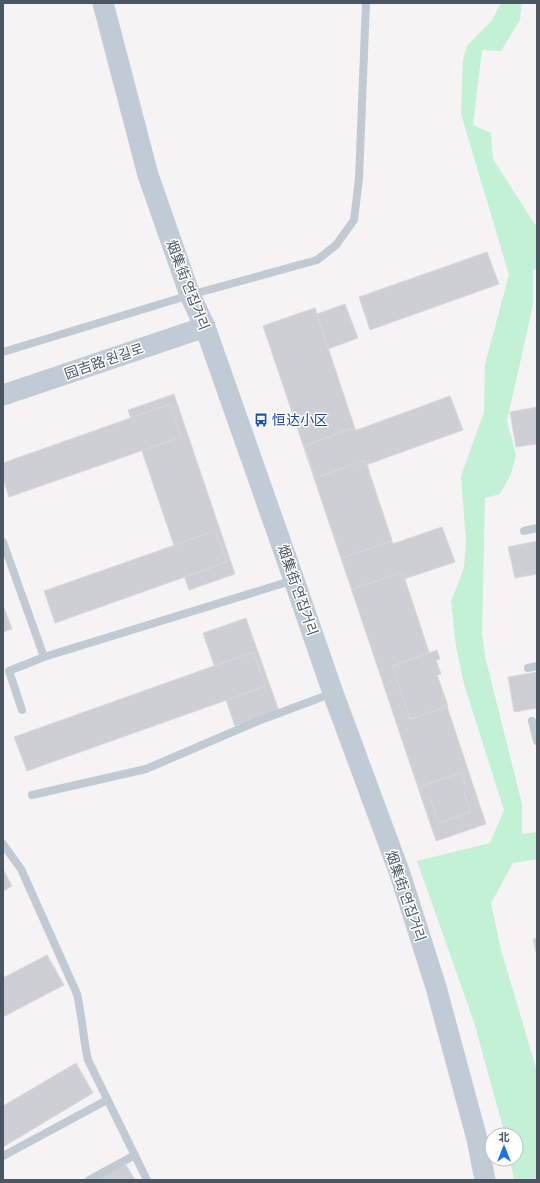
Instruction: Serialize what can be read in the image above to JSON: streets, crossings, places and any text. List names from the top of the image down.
{
  "streets": {
    "main road": ["烟集街 연집거리", "园吉路 원길로"]
  },
  "crossings": [
    ["烟集街 연집거리", "园吉路 원길로"]
  ],
  "places": {
    "bus stop": ["恒达小区"]
  },
  "north": "top"
}
